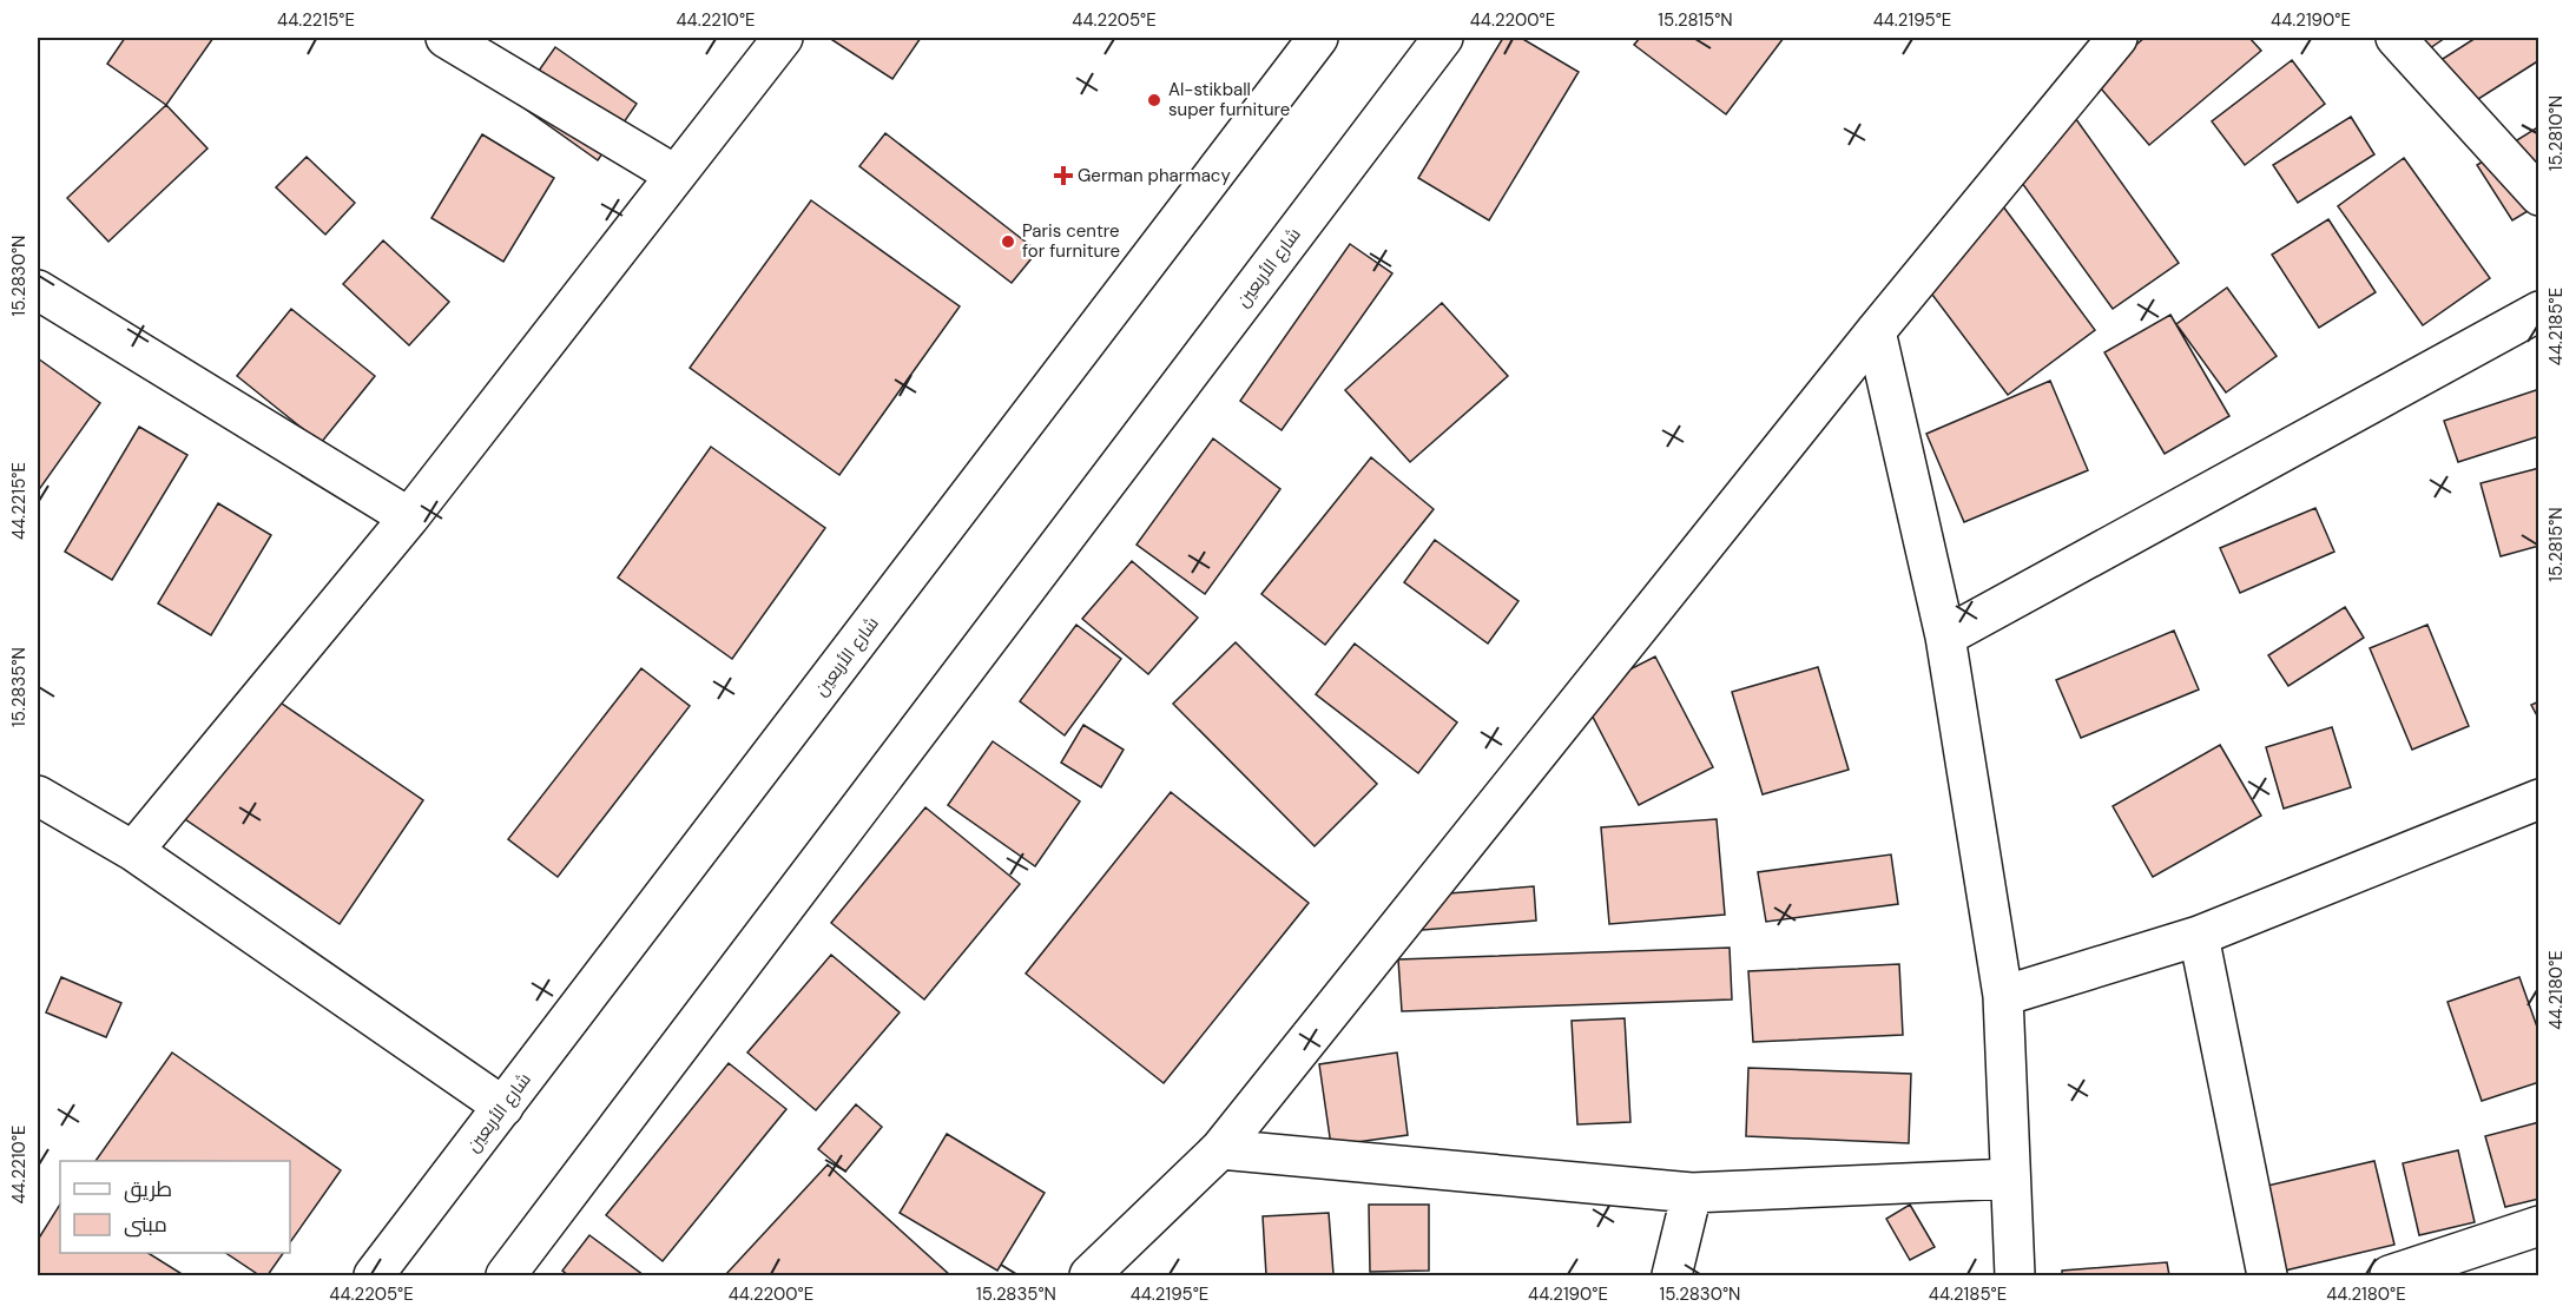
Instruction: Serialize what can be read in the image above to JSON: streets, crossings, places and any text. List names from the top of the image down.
{
  "streets": {
    "street": ["شارع الأربعين"]
  },
  "places": {
    "other": ["Al-stikball super furniture", "Paris centre for furniture"],
    "health": ["German pharmacy"]
  },
  "legend": ["طريق", "مبنى"],
  "coordinates": [
    "44.2215°E",
    "44.2210°E",
    "44.2205°E",
    "44.2200°E",
    "15.2815°N",
    "44.2195°E",
    "44.2190°E",
    "15.2810°N",
    "15.2830°N",
    "44.2185°E",
    "15.2835°N",
    "44.2180°E"
  ]
}
